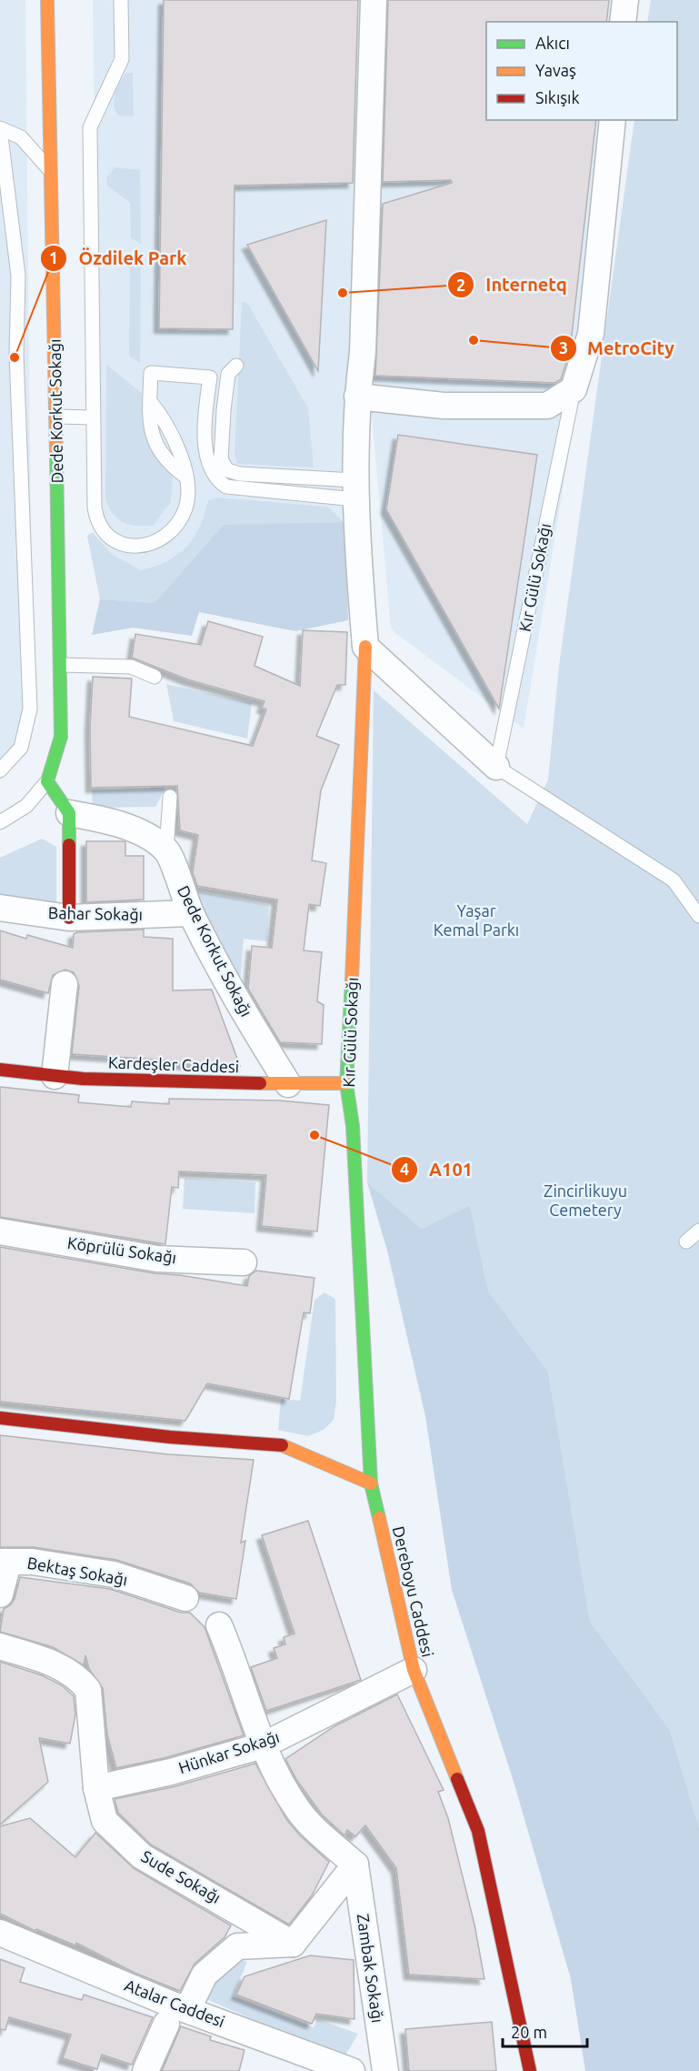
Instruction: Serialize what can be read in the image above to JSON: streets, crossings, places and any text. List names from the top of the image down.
{
  "streets": {
    "street": [
      "Dede Korkut Sokağı",
      "Kır Gülü Sokağı",
      "Bahar Sokağı",
      "Kardeşler Caddesi",
      "Köprülü Sokağı",
      "Bektaş Sokağı",
      "Dereboyu Caddesi",
      "Hünkar Sokağı",
      "Sude Sokağı",
      "Zambak Sokağı",
      "Atalar Caddesi"
    ]
  },
  "crossings": [
    ["Dede Korkut Sokağı", "Bahar Sokağı"],
    ["Dede Korkut Sokağı", "Kardeşler Caddesi"],
    ["Kır Gülü Sokağı", "Kardeşler Caddesi"],
    ["Kır Gülü Sokağı", "Dereboyu Caddesi"],
    ["Dereboyu Caddesi", "Hünkar Sokağı"],
    ["Hünkar Sokağı", "Sude Sokağı"]
  ],
  "parks": ["Yaşar Kemal Parkı", "Zincirlikuyu Cemetery"],
  "places": [
    "Internetq",
    "MetroCity",
    "Özdilek Park",
    "A101"
  ],
  "legend": ["Akıcı", "Yavaş", "Sıkışık"],
  "scale_bar": "20 m"
}
